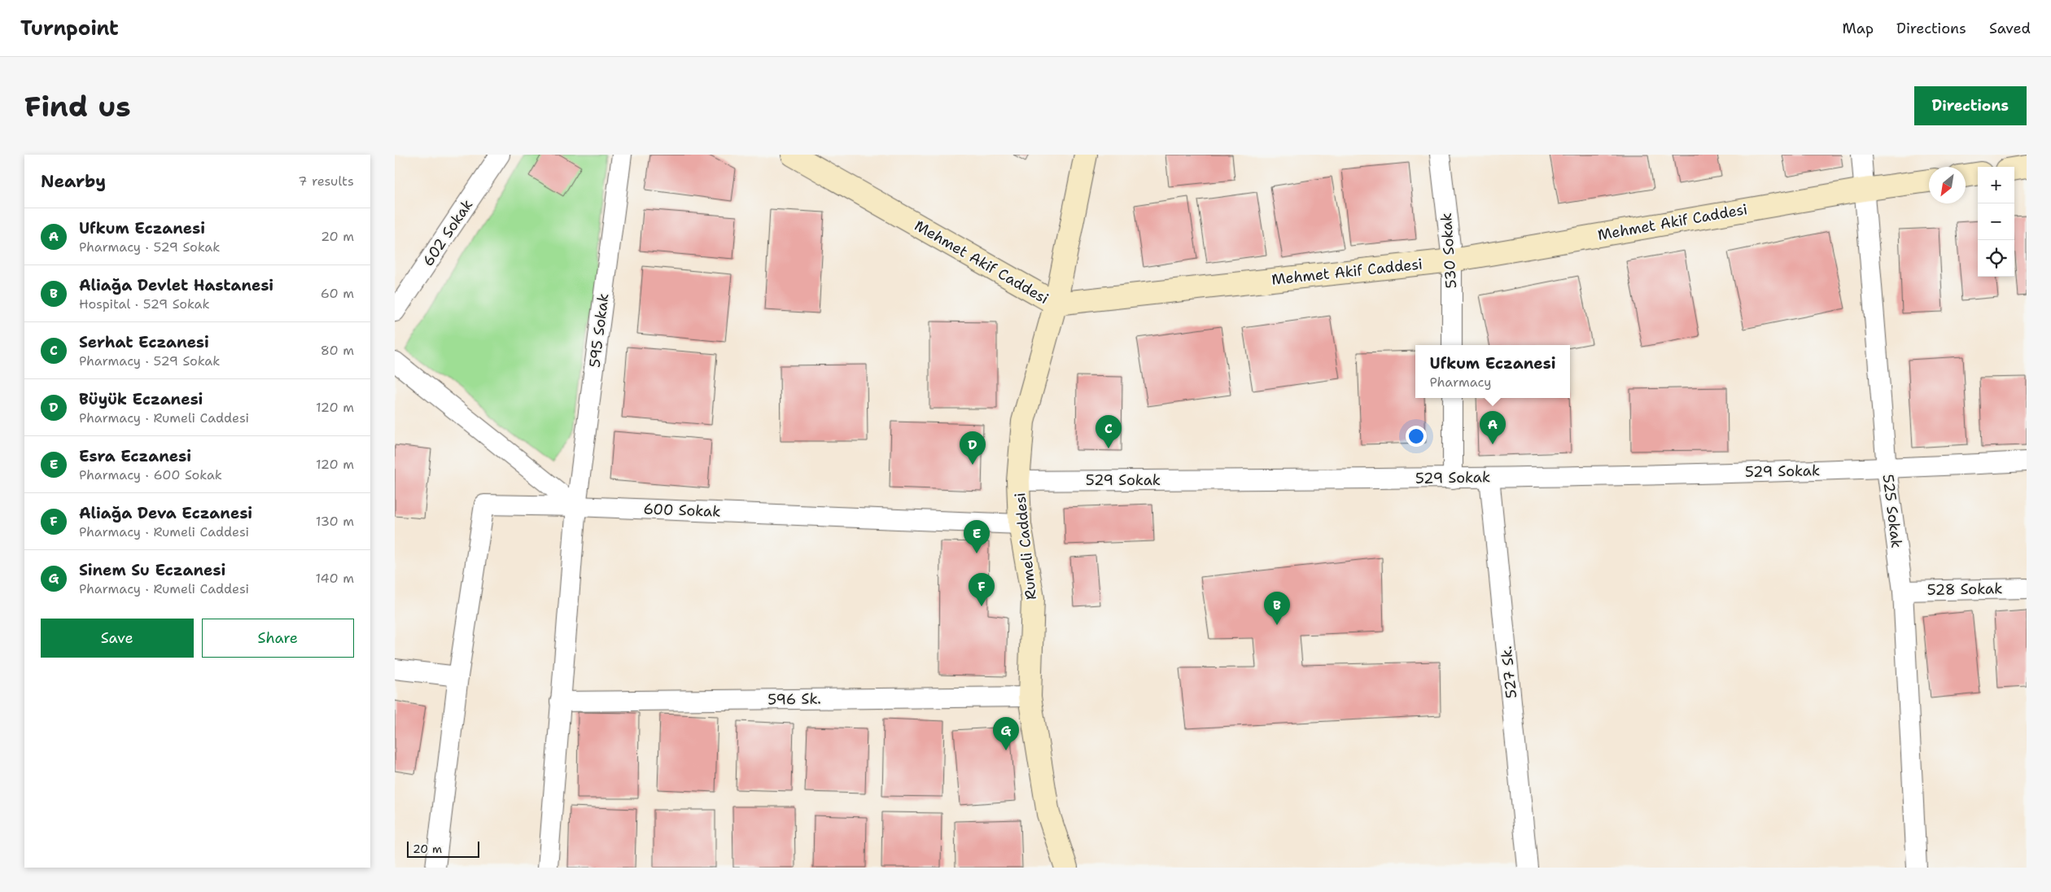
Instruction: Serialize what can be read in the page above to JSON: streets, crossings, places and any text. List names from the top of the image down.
{
  "streets": {
    "street": [
      "Mehmet Akif Caddesi",
      "602 Sokak",
      "530 Sokak",
      "595 Sokak",
      "529 Sokak",
      "600 Sokak",
      "525 Sokak",
      "Rumeli Caddesi",
      "528 Sokak",
      "527 Sk.",
      "596 Sk."
    ]
  },
  "crossings": [
    ["Mehmet Akif Caddesi", "530 Sokak"],
    ["Mehmet Akif Caddesi", "525 Sokak"],
    ["Mehmet Akif Caddesi", "Rumeli Caddesi"],
    ["595 Sokak", "600 Sokak"],
    ["595 Sokak", "596 Sk."],
    ["529 Sokak", "525 Sokak"],
    ["529 Sokak", "Rumeli Caddesi"],
    ["529 Sokak", "527 Sk."],
    ["600 Sokak", "Rumeli Caddesi"],
    ["525 Sokak", "528 Sokak"],
    ["Rumeli Caddesi", "596 Sk."]
  ],
  "scale_bar": "20 m",
  "north": "bottom left",
  "page": {
    "header": "Turnpoint",
    "nav": ["Map", "Directions", "Saved"],
    "buttons": [
      "Directions",
      ["Save", "Share"]
    ],
    "title": "Find us",
    "heading": ["Nearby", "7 results"],
    "map_buttons": ["+", "−"],
    "list": [
      {
        "mark": "A",
        "name": "Ufkum Eczanesi",
        "note": "Pharmacy · 529 Sokak",
        "value": "20 m"
      },
      {
        "mark": "B",
        "name": "Aliağa Devlet Hastanesi",
        "note": "Hospital · 529 Sokak",
        "value": "60 m"
      },
      {
        "mark": "C",
        "name": "Serhat Eczanesi",
        "note": "Pharmacy · 529 Sokak",
        "value": "80 m"
      },
      {
        "mark": "D",
        "name": "Büyük Eczanesi",
        "note": "Pharmacy · Rumeli Caddesi",
        "value": "120 m"
      },
      {
        "mark": "E",
        "name": "Esra Eczanesi",
        "note": "Pharmacy · 600 Sokak",
        "value": "120 m"
      },
      {
        "mark": "F",
        "name": "Aliağa Deva Eczanesi",
        "note": "Pharmacy · Rumeli Caddesi",
        "value": "130 m"
      },
      {
        "mark": "G",
        "name": "Sinem Su Eczanesi",
        "note": "Pharmacy · Rumeli Caddesi",
        "value": "140 m"
      }
    ],
    "popup": ["Ufkum Eczanesi", "Pharmacy"],
    "pins": [
      "A",
      "C",
      "D",
      "E",
      "F",
      "B",
      "G"
    ],
    "scale": "20 m"
  }
}
